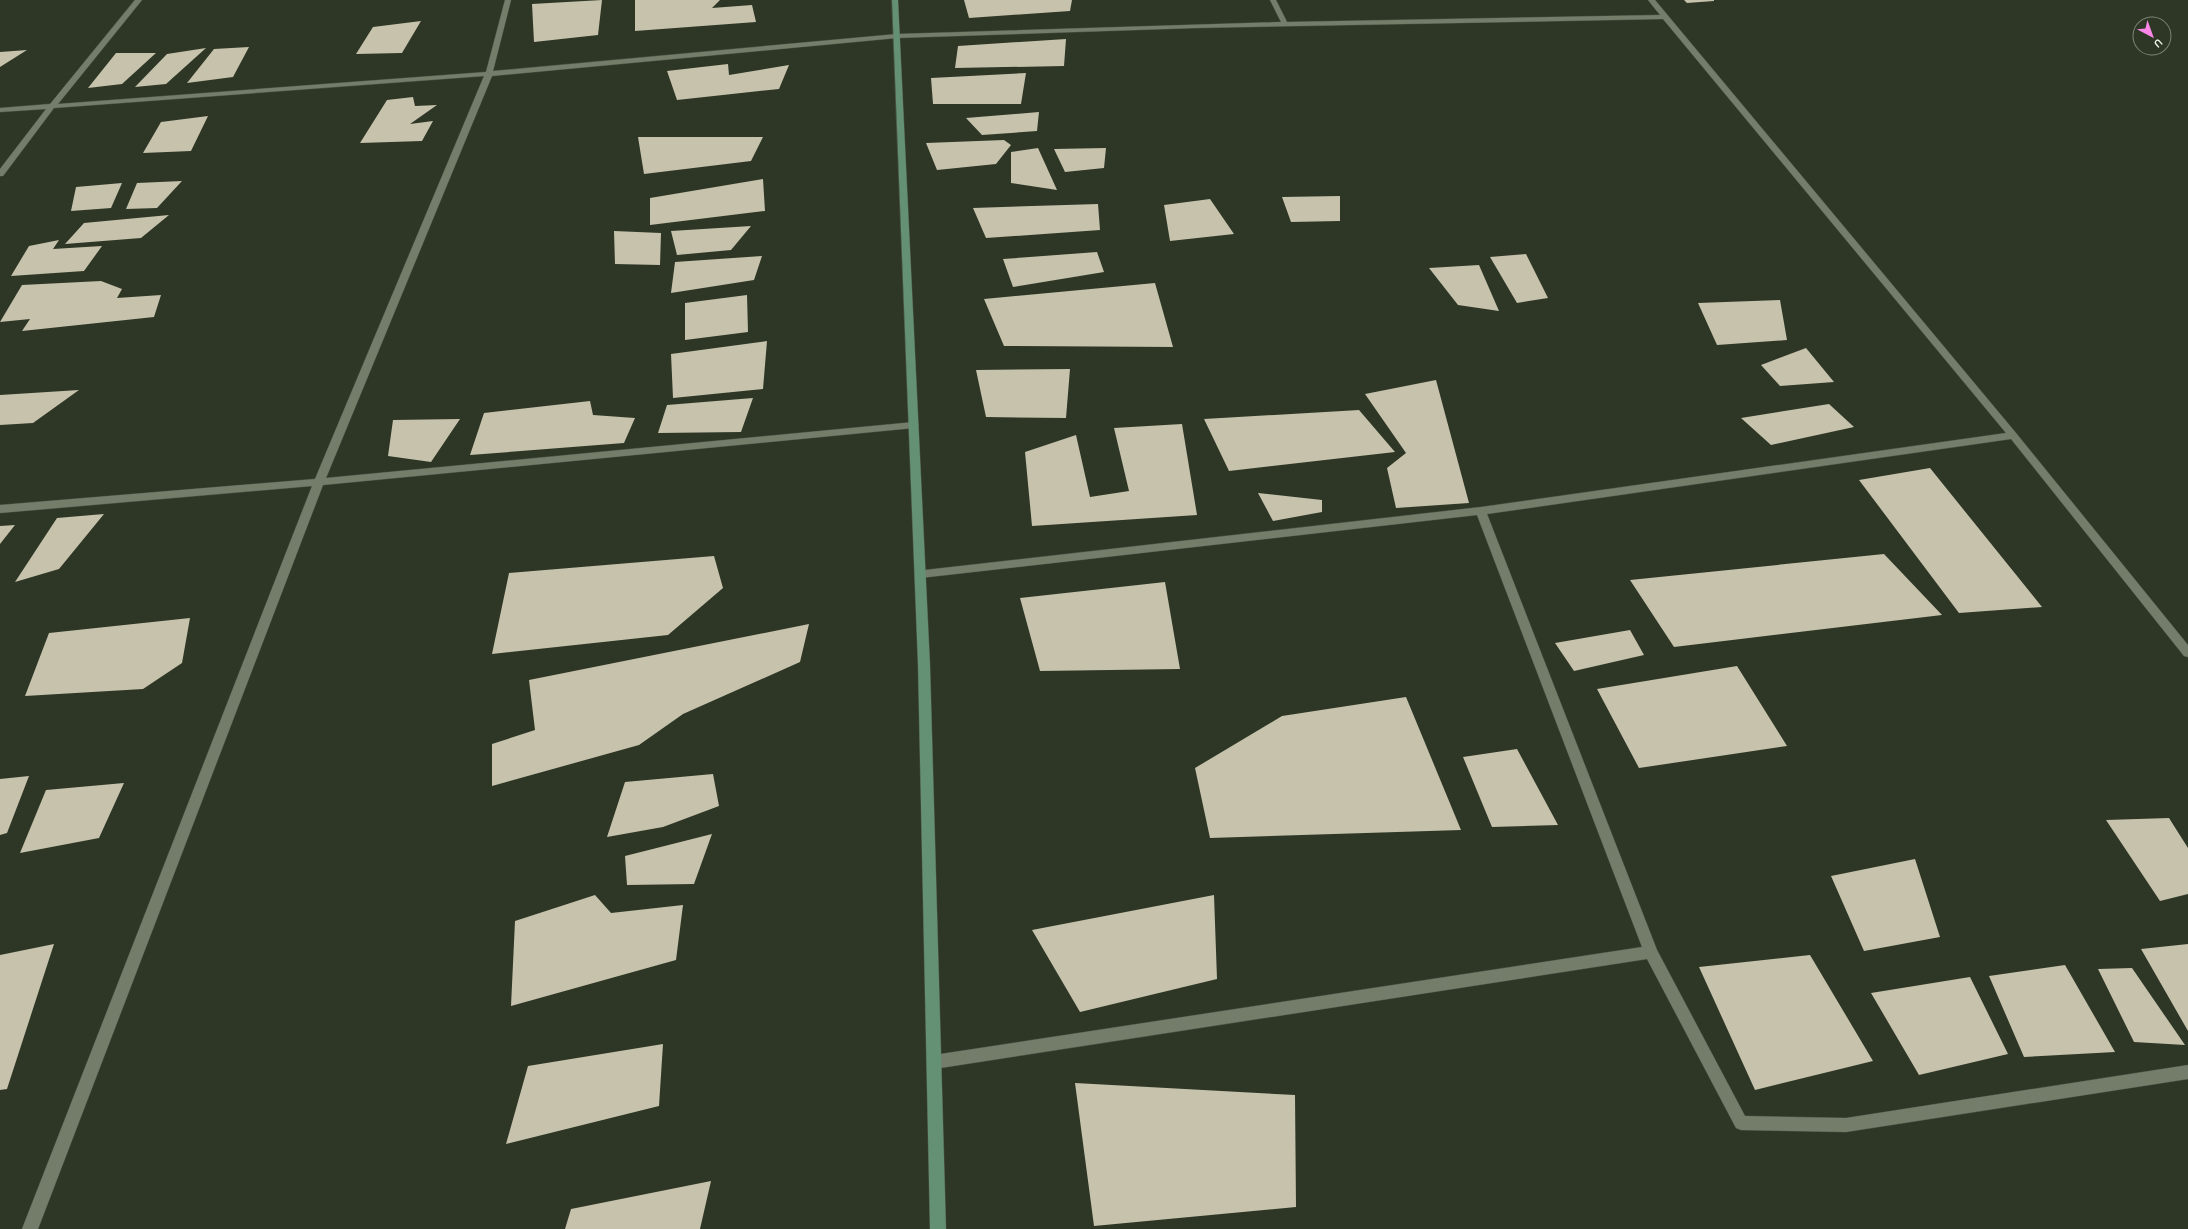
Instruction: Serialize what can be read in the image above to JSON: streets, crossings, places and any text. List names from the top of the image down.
{
  "north": "bottom right"
}
